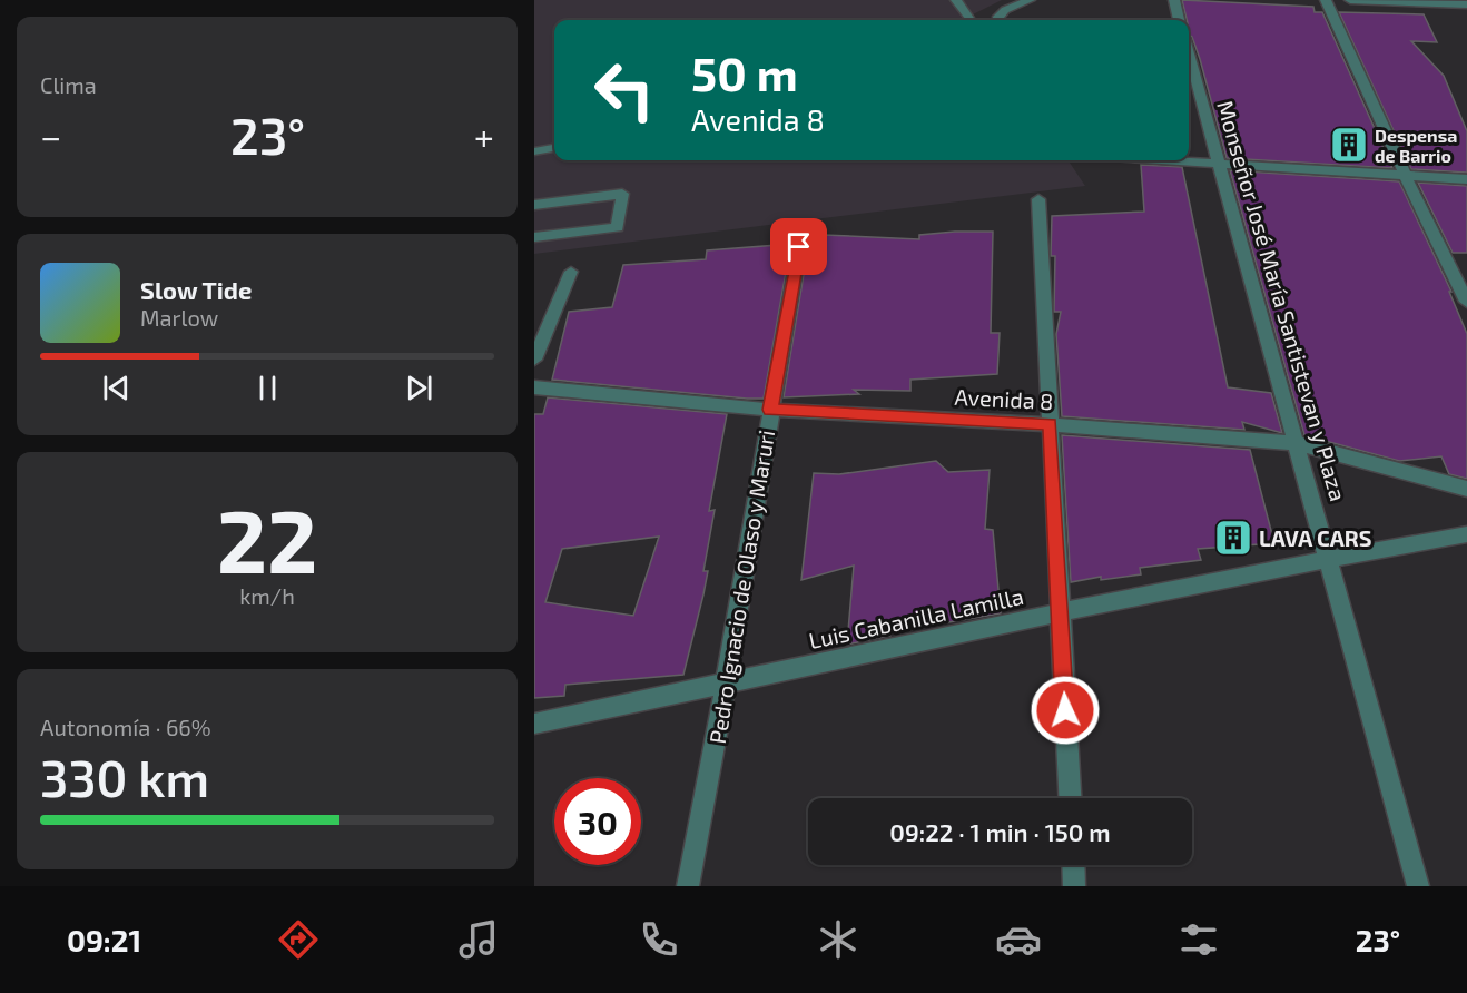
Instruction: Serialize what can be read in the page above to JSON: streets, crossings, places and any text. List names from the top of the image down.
{
  "streets": {
    "street": [
      "Monseñor José María Santistevan y Plaza",
      "Avenida 8",
      "Pedro Ignacio de Olaso y Maruri",
      "Luis Cabanilla Lamilla"
    ]
  },
  "crossings": [
    ["Monseñor José María Santistevan y Plaza", "Avenida 8"],
    ["Monseñor José María Santistevan y Plaza", "Luis Cabanilla Lamilla"],
    ["Avenida 8", "Pedro Ignacio de Olaso y Maruri"],
    ["Pedro Ignacio de Olaso y Maruri", "Luis Cabanilla Lamilla"]
  ],
  "places": {
    "building": ["Despensa de Barrio", "LAVA CARS"]
  },
  "page": {
    "tile": [
      "Clima",
      ["22", "km/h"],
      ["Autonomía · 66%", "330 km"]
    ],
    "turn": ["50 m", "Avenida 8"],
    "heat": ["−", "23°", "+"],
    "song": ["Slow Tide", "Marlow"],
    "limit": "30",
    "trip": "09:22 · 1 min · 150 m",
    "tabs": ["09:21", "23°"]
  }
}
